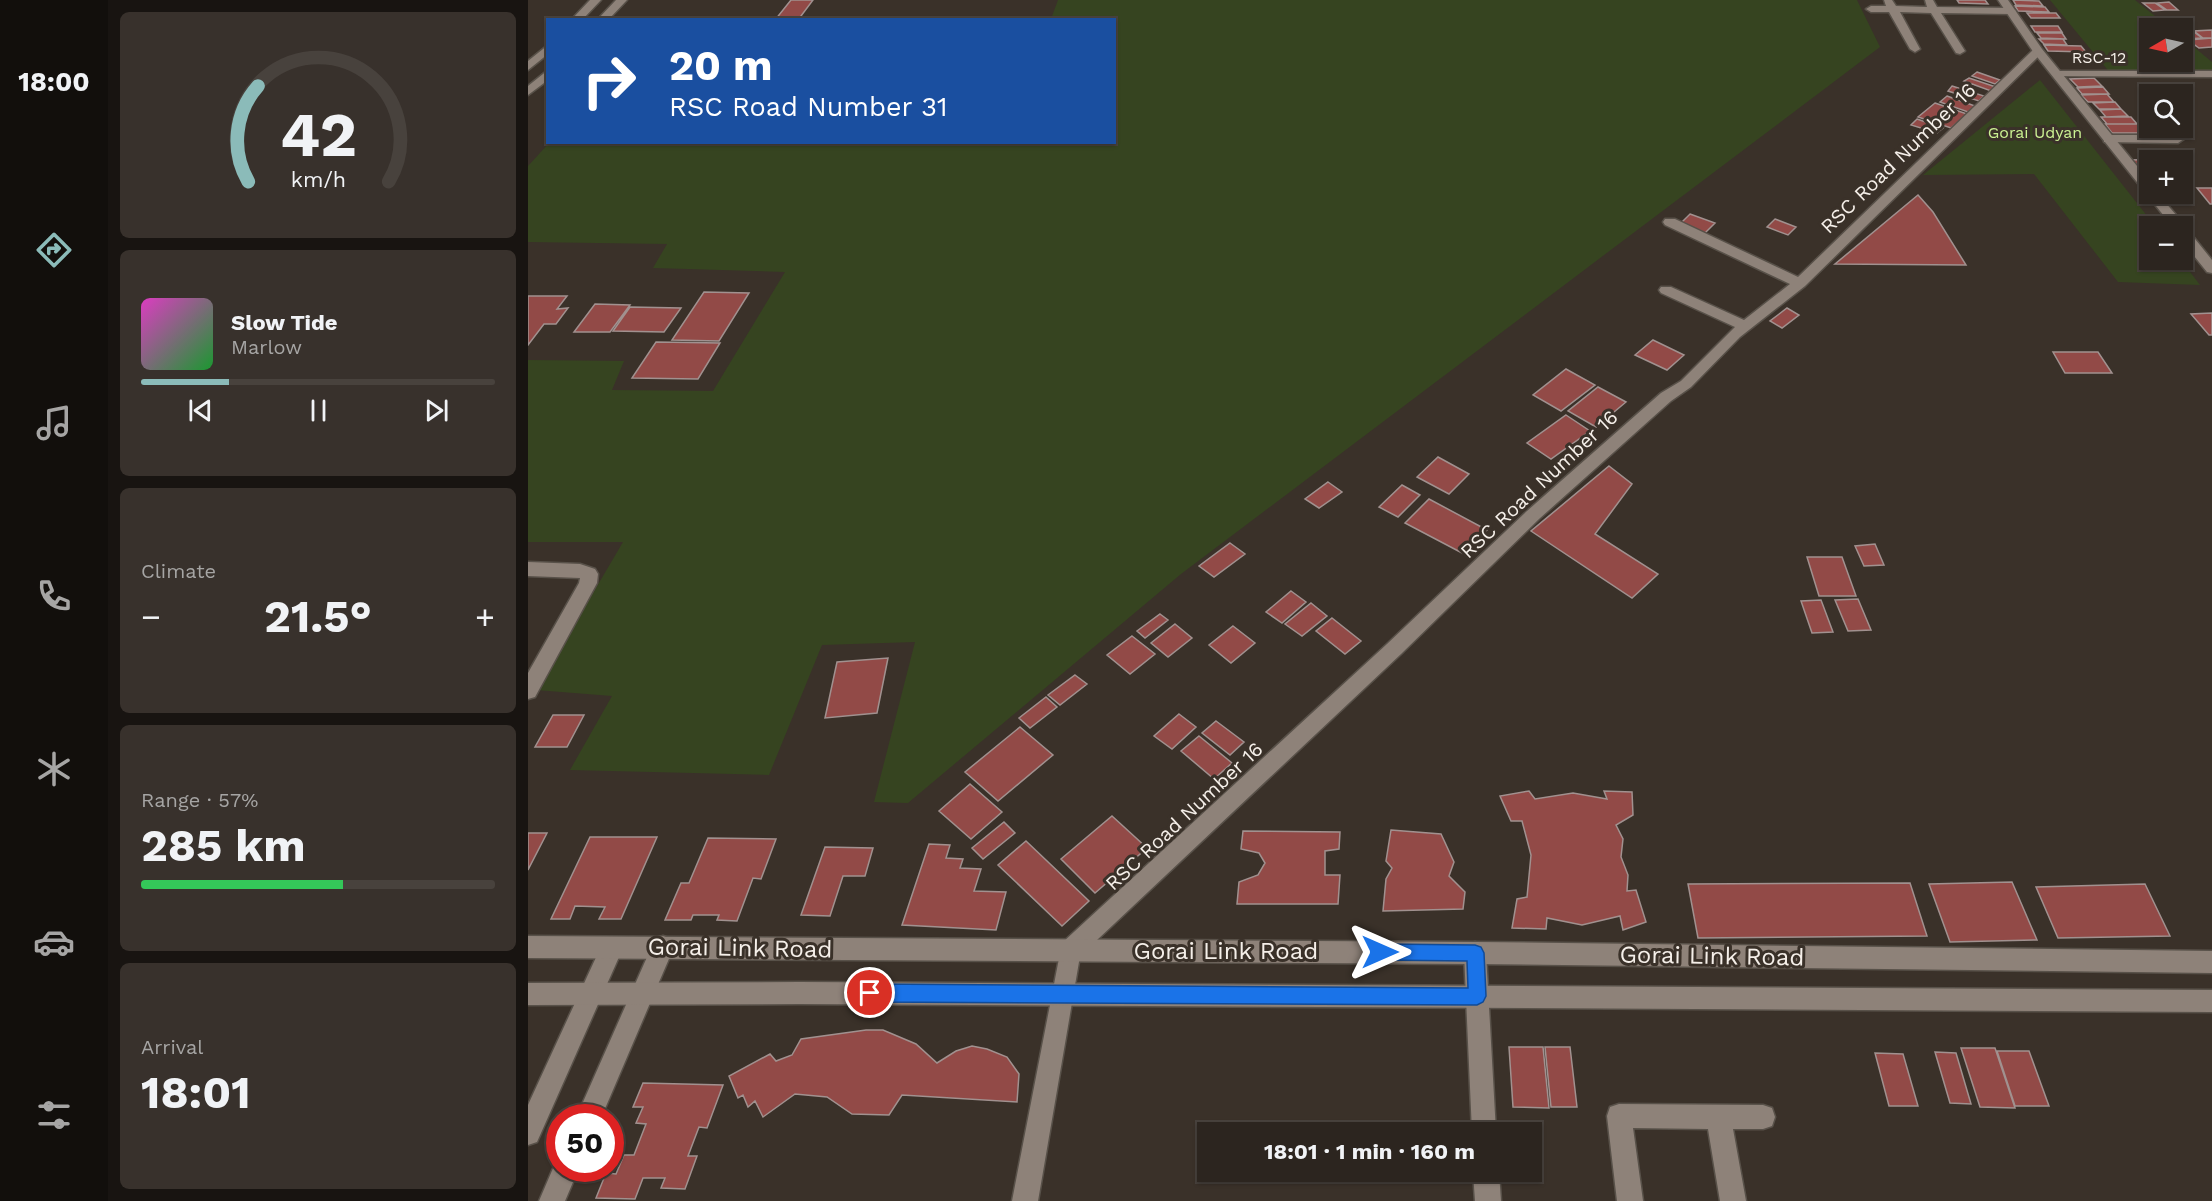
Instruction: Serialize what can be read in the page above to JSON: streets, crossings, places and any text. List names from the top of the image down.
{
  "streets": {
    "street": ["RSC-12", "RSC Road Number 16", "Gorai Link Road"]
  },
  "crossings": [
    ["RSC Road Number 16", "Gorai Link Road"]
  ],
  "parks": ["Gorai Udyan"],
  "north": "left",
  "page": {
    "tabs": "18:00",
    "map_buttons": ["+", "−"],
    "turn": ["20 m", "RSC Road Number 31"],
    "song": ["Slow Tide", "Marlow"],
    "tile": [
      "Climate",
      ["Range · 57%", "285 km"],
      ["Arrival", "18:01"]
    ],
    "heat": ["−", "21.5°", "+"],
    "limit": "50",
    "trip": "18:01 · 1 min · 160 m",
    "gauge": ["42", "km/h"]
  }
}
